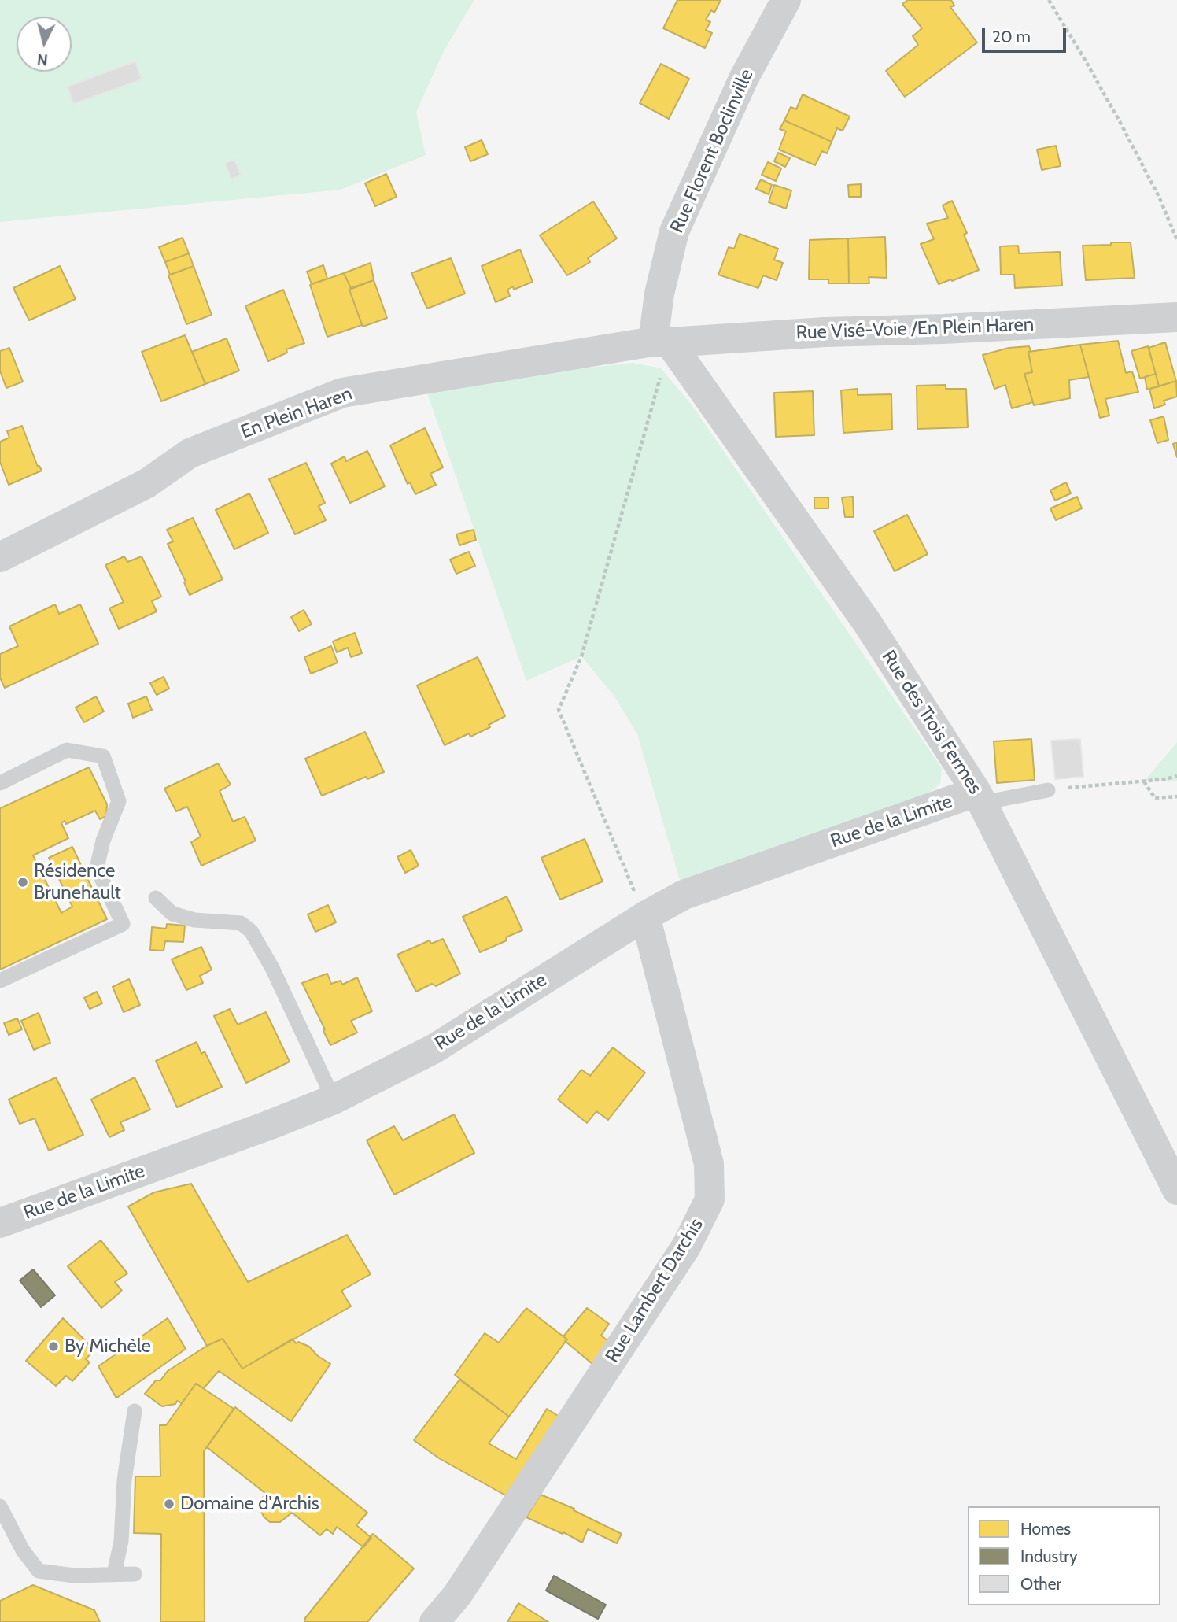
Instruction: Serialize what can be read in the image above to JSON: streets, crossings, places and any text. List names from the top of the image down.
{
  "streets": {
    "street": [
      "Rue Florent Boclinville",
      "Rue Visé-Voie /En Plein Haren",
      "En Plein Haren",
      "Rue des Trois Fermes",
      "Rue de la Limite",
      "Rue Lambert Darchis"
    ]
  },
  "crossings": [
    ["Rue Florent Boclinville", "Rue Visé-Voie /En Plein Haren"],
    ["Rue Florent Boclinville", "En Plein Haren"],
    ["Rue Florent Boclinville", "Rue des Trois Fermes"],
    ["Rue Visé-Voie /En Plein Haren", "En Plein Haren"],
    ["Rue Visé-Voie /En Plein Haren", "Rue des Trois Fermes"],
    ["En Plein Haren", "Rue des Trois Fermes"],
    ["Rue des Trois Fermes", "Rue de la Limite"],
    ["Rue de la Limite", "Rue Lambert Darchis"]
  ],
  "places": ["Résidence Brunehault", "By Michèle", "Domaine d'Archis"],
  "legend": ["Homes", "Industry", "Other"],
  "scale_bar": "20 m",
  "north": "bottom"
}
